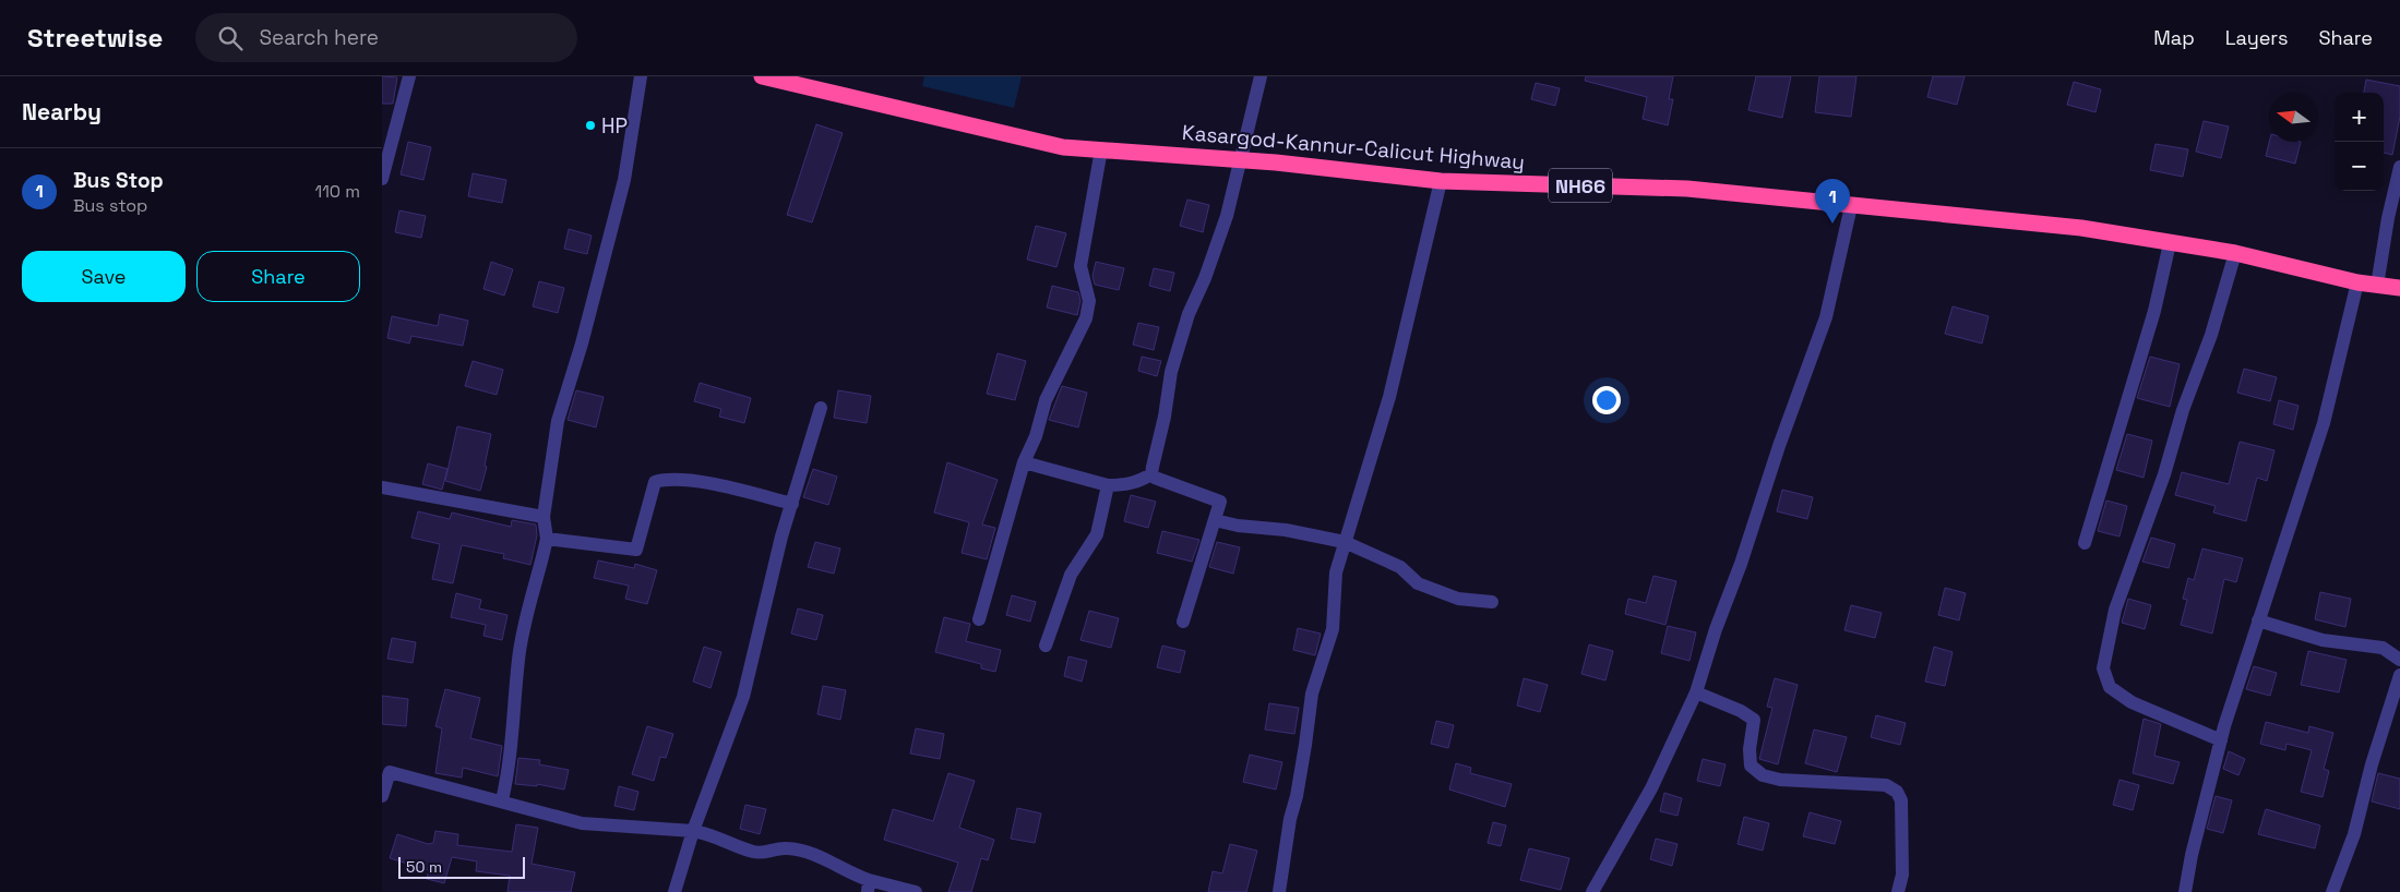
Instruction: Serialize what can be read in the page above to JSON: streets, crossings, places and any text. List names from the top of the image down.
{
  "streets": {
    "highway": ["Kasargod-Kannur-Calicut Highway", "NH66"]
  },
  "places": ["HP"],
  "scale_bar": "50 m",
  "north": "left",
  "page": {
    "header": "Streetwise",
    "search": "Search here",
    "nav": ["Map", "Layers", "Share"],
    "heading": "Nearby",
    "map_buttons": ["+", "−"],
    "list": [
      {
        "mark": "1",
        "name": "Bus Stop",
        "note": "Bus stop",
        "value": "110 m"
      }
    ],
    "pins": "1",
    "buttons": ["Save", "Share"],
    "scale": "50 m"
  }
}
